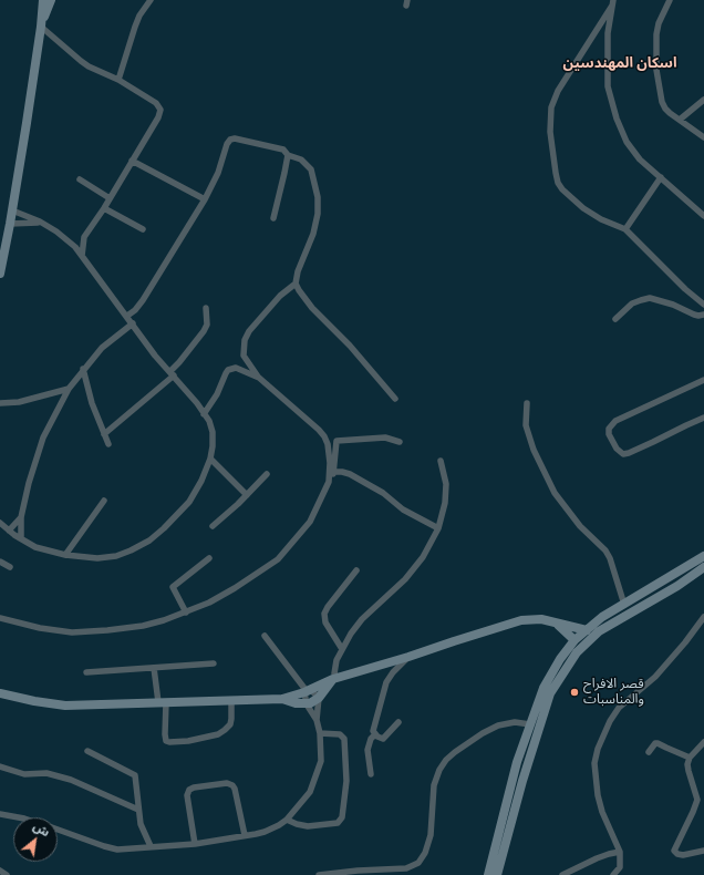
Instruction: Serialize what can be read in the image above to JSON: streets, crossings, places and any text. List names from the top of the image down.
{
  "districts": ["اسكان المهندسين"],
  "places": ["قصر الافراح والمناسبات"],
  "north": "top right"
}
